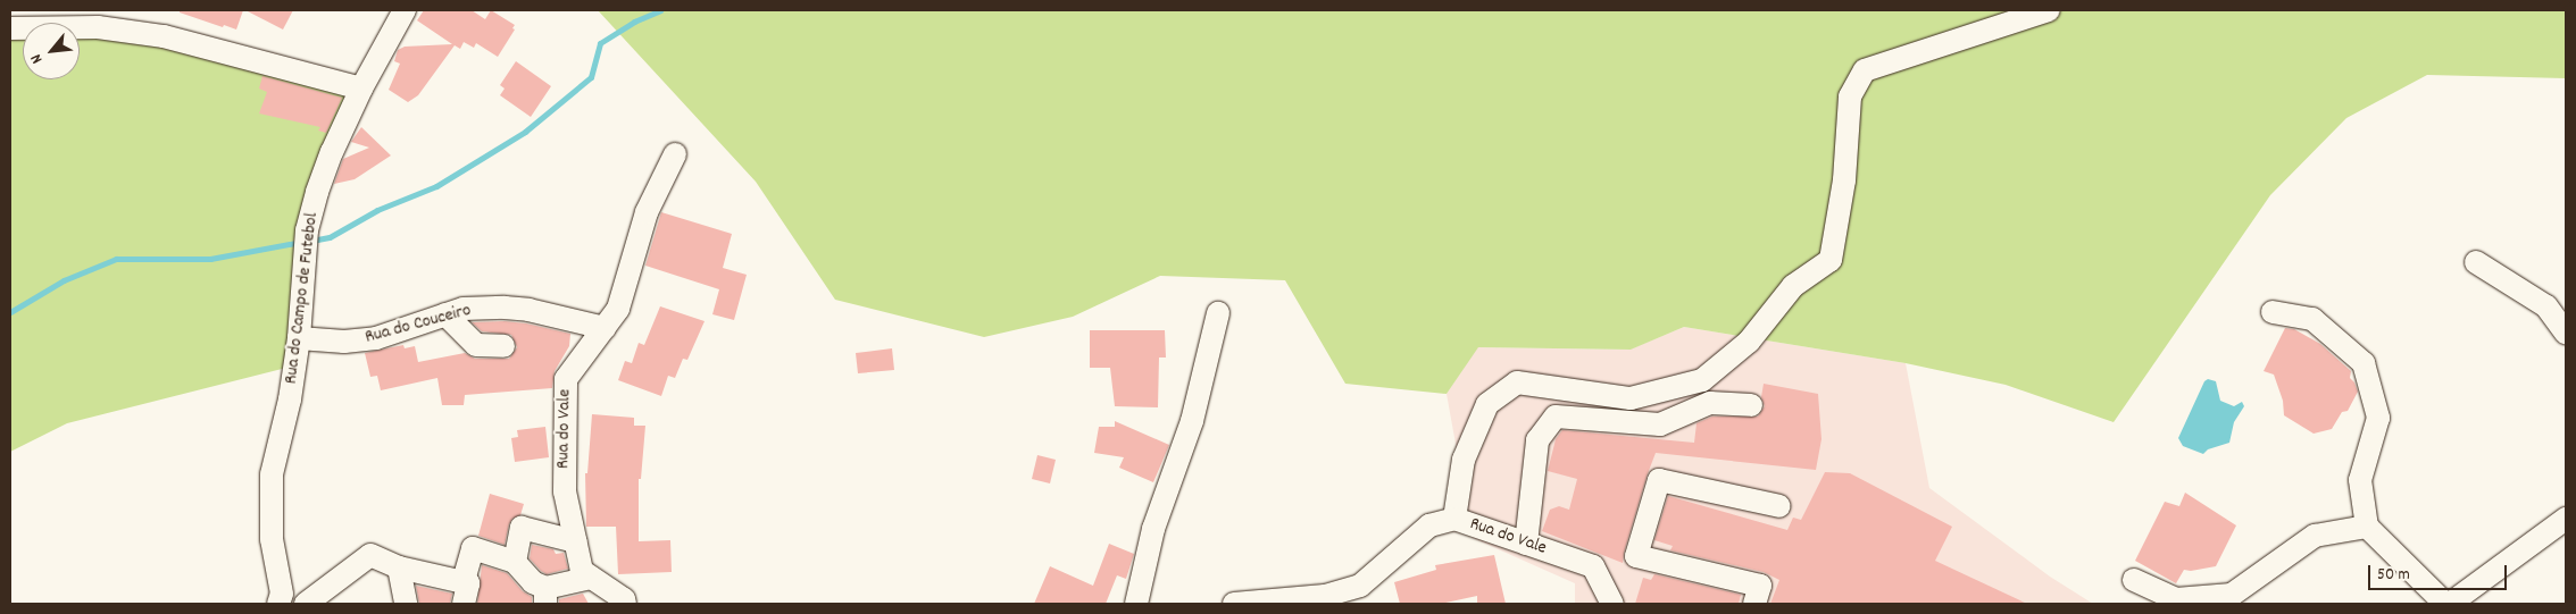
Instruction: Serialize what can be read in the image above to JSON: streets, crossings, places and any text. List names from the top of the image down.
{
  "streets": {
    "street": ["Rua do Campo de Futebol", "Rua do Couceiro", "Rua do Vale"]
  },
  "crossings": [
    ["Rua do Campo de Futebol", "Rua do Couceiro"],
    ["Rua do Couceiro", "Rua do Vale"]
  ],
  "scale_bar": "50 m",
  "north": "bottom left"
}
